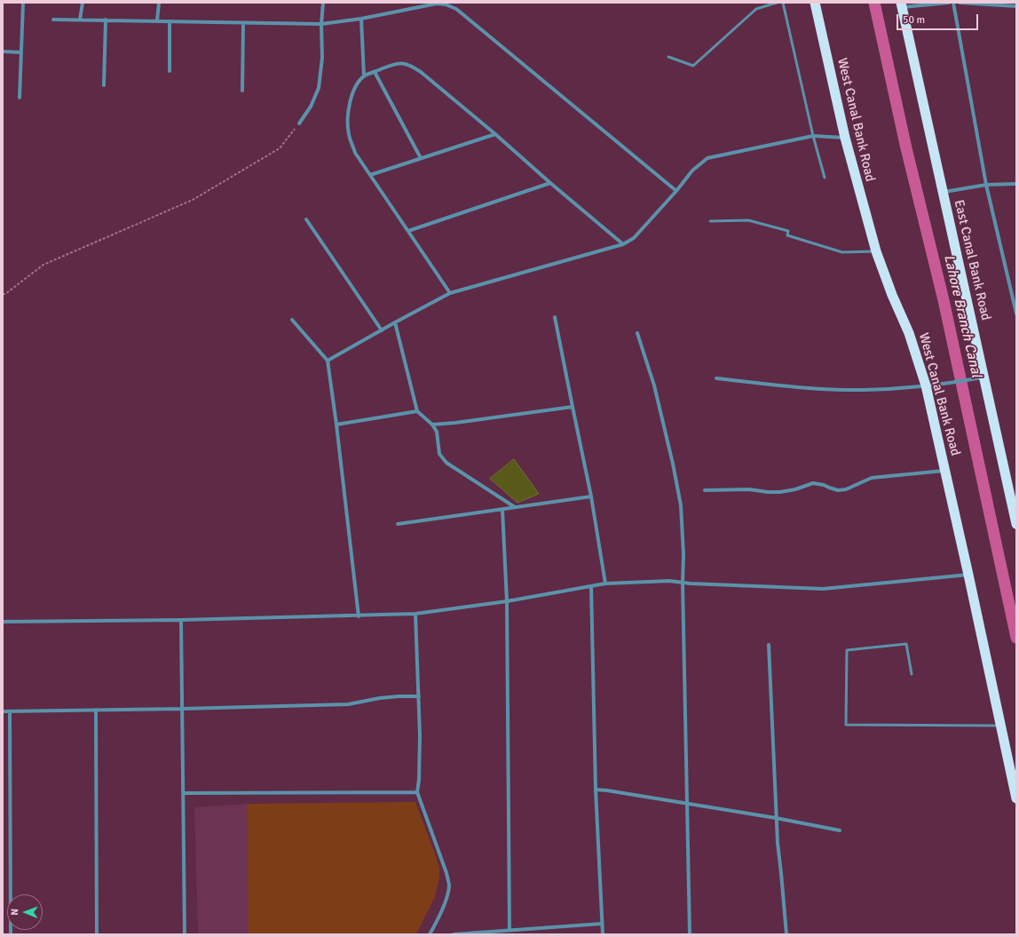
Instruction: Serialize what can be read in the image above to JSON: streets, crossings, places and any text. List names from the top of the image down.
{
  "streets": {
    "highway": ["West Canal Bank Road", "East Canal Bank Road"]
  },
  "water": ["Lahore Branch Canal"],
  "scale_bar": "50 m",
  "north": "left"
}
